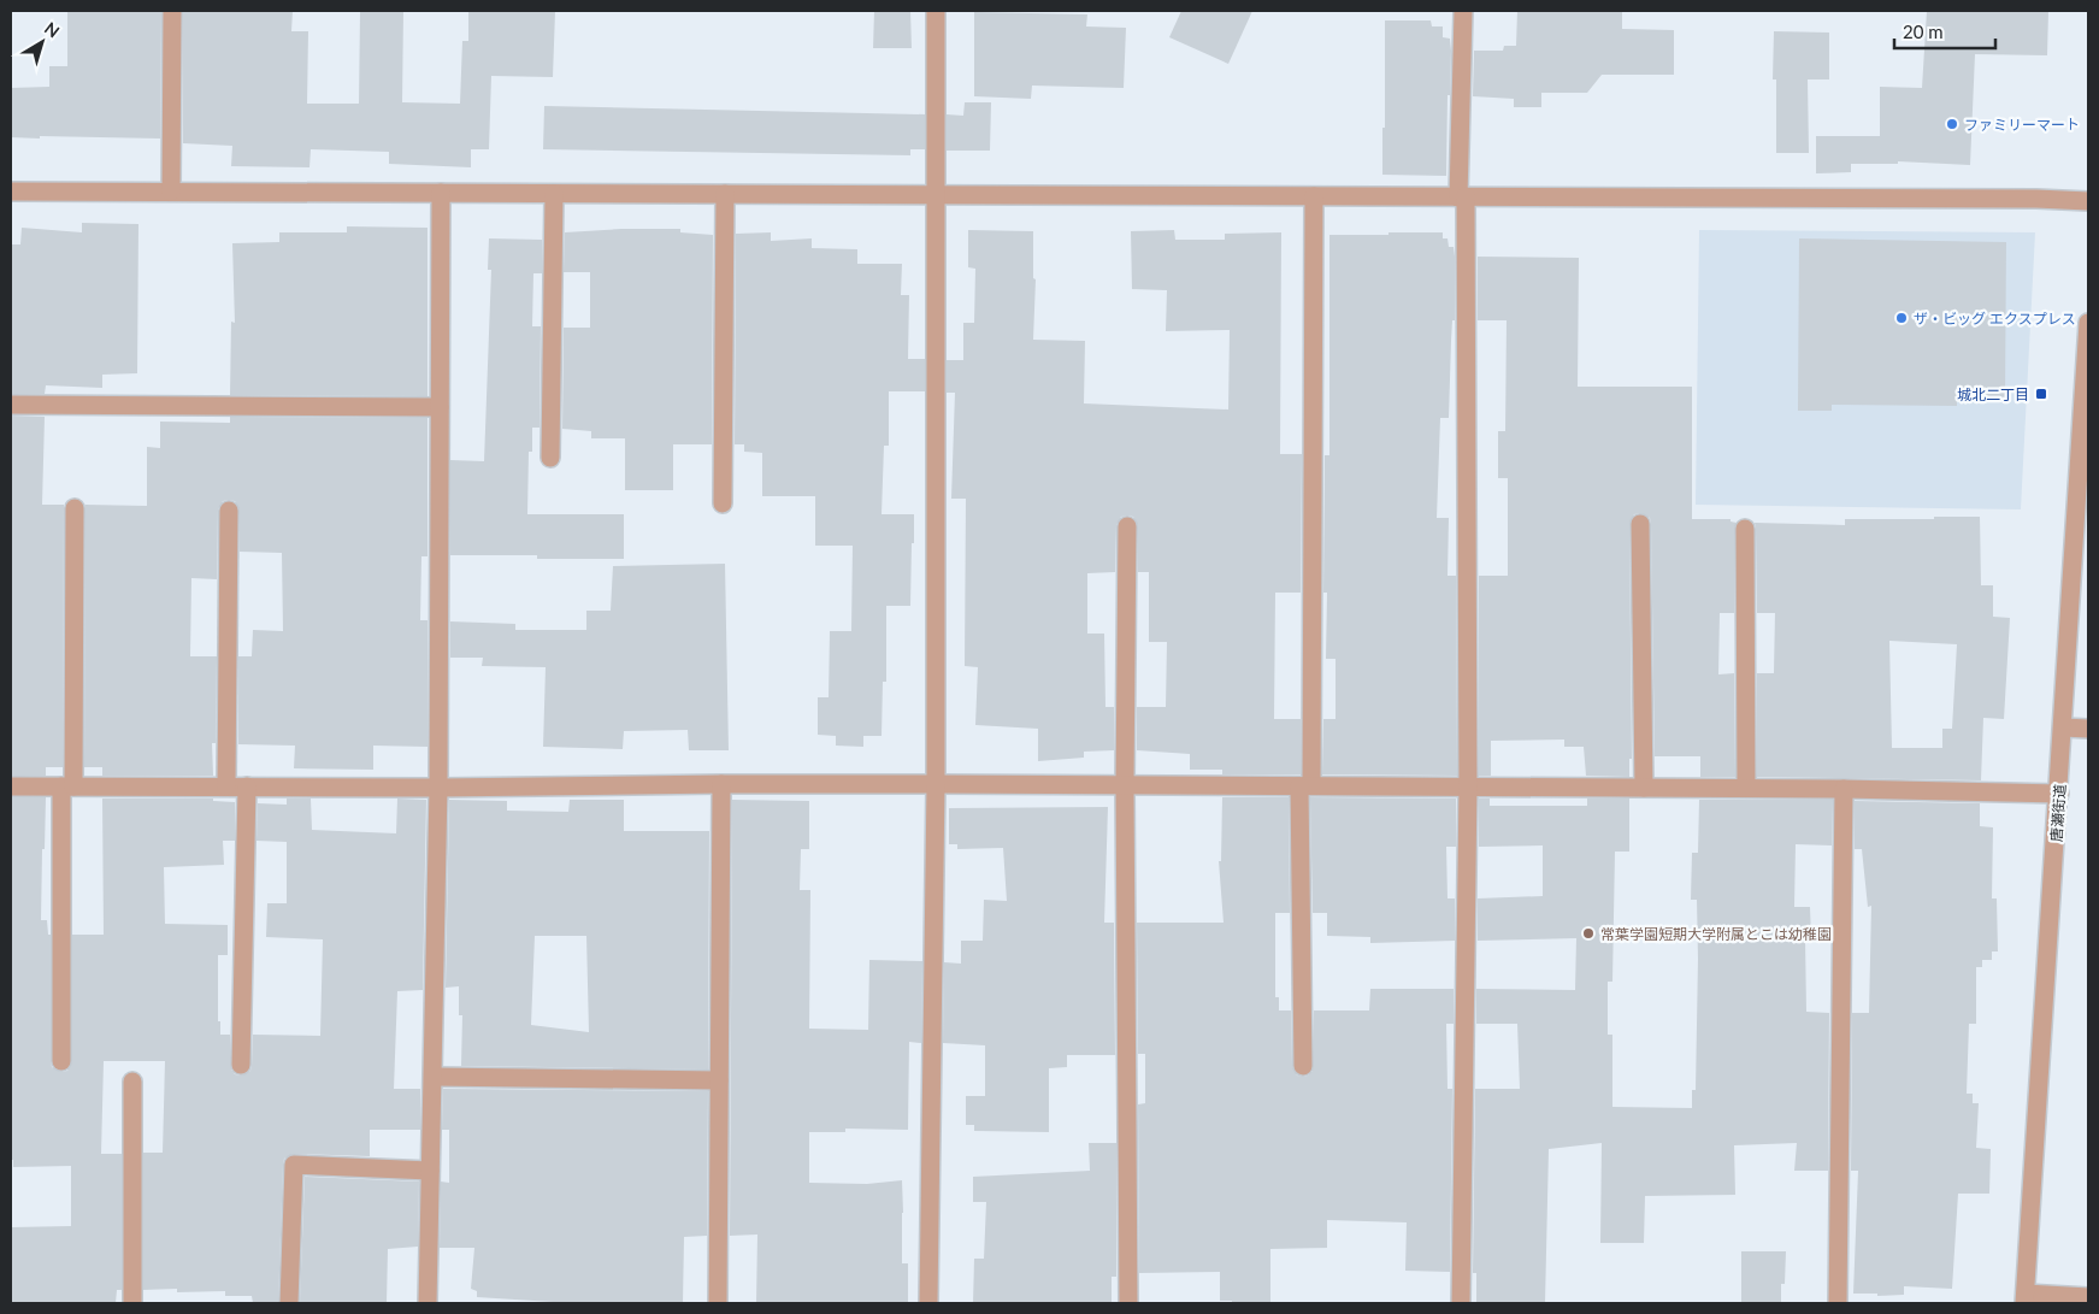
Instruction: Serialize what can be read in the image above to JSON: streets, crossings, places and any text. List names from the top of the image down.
{
  "streets": {
    "street": ["唐瀬街道"]
  },
  "places": {
    "other": ["ファミリーマート", "ザ・ビッグ エクスプレス", "常葉学園短期大学附属とこは幼稚園"],
    "transit": ["城北二丁目"]
  },
  "scale_bar": "20 m",
  "north": "top right"
}
